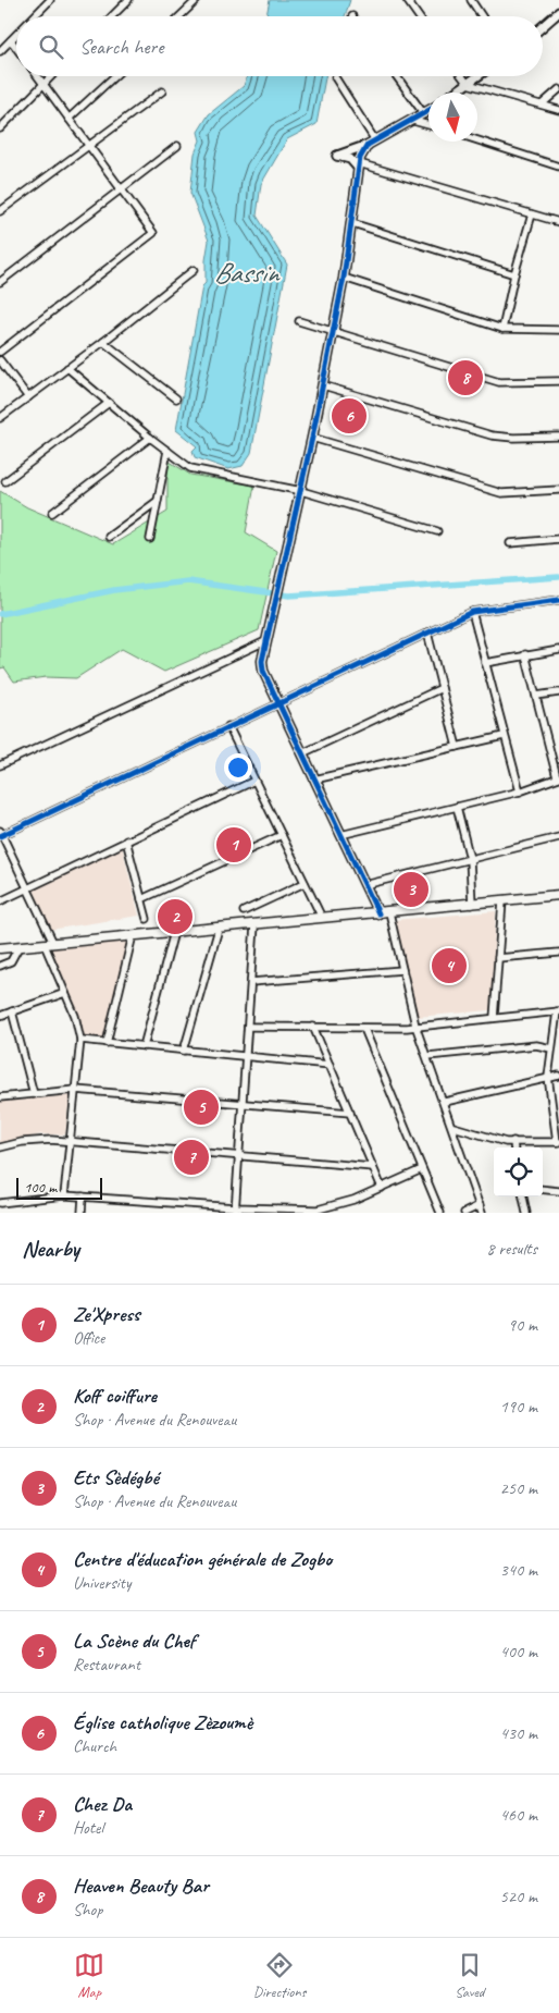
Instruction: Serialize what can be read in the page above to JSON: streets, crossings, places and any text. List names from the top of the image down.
{
  "water": ["Bassin"],
  "scale_bar": "100 m",
  "north": "bottom",
  "page": {
    "search": "Search here",
    "pins": [
      "8",
      "6",
      "1",
      "3",
      "2",
      "4",
      "5",
      "7"
    ],
    "scale": "100 m",
    "heading": ["Nearby", "8 results"],
    "list": [
      {
        "mark": "1",
        "name": "Ze'Xpress",
        "note": "Office",
        "value": "90 m"
      },
      {
        "mark": "2",
        "name": "Koff coiffure",
        "note": "Shop · Avenue du Renouveau",
        "value": "190 m"
      },
      {
        "mark": "3",
        "name": "Ets Sèdégbé",
        "note": "Shop · Avenue du Renouveau",
        "value": "250 m"
      },
      {
        "mark": "4",
        "name": "Centre d'éducation générale de Zogbo",
        "note": "University",
        "value": "340 m"
      },
      {
        "mark": "5",
        "name": "La Scène du Chef",
        "note": "Restaurant",
        "value": "400 m"
      },
      {
        "mark": "6",
        "name": "Église catholique Zèzoumè",
        "note": "Church",
        "value": "430 m"
      },
      {
        "mark": "7",
        "name": "Chez Da",
        "note": "Hotel",
        "value": "460 m"
      },
      {
        "mark": "8",
        "name": "Heaven Beauty Bar",
        "note": "Shop",
        "value": "520 m"
      }
    ],
    "nav": ["Map", "Directions", "Saved"]
  }
}
